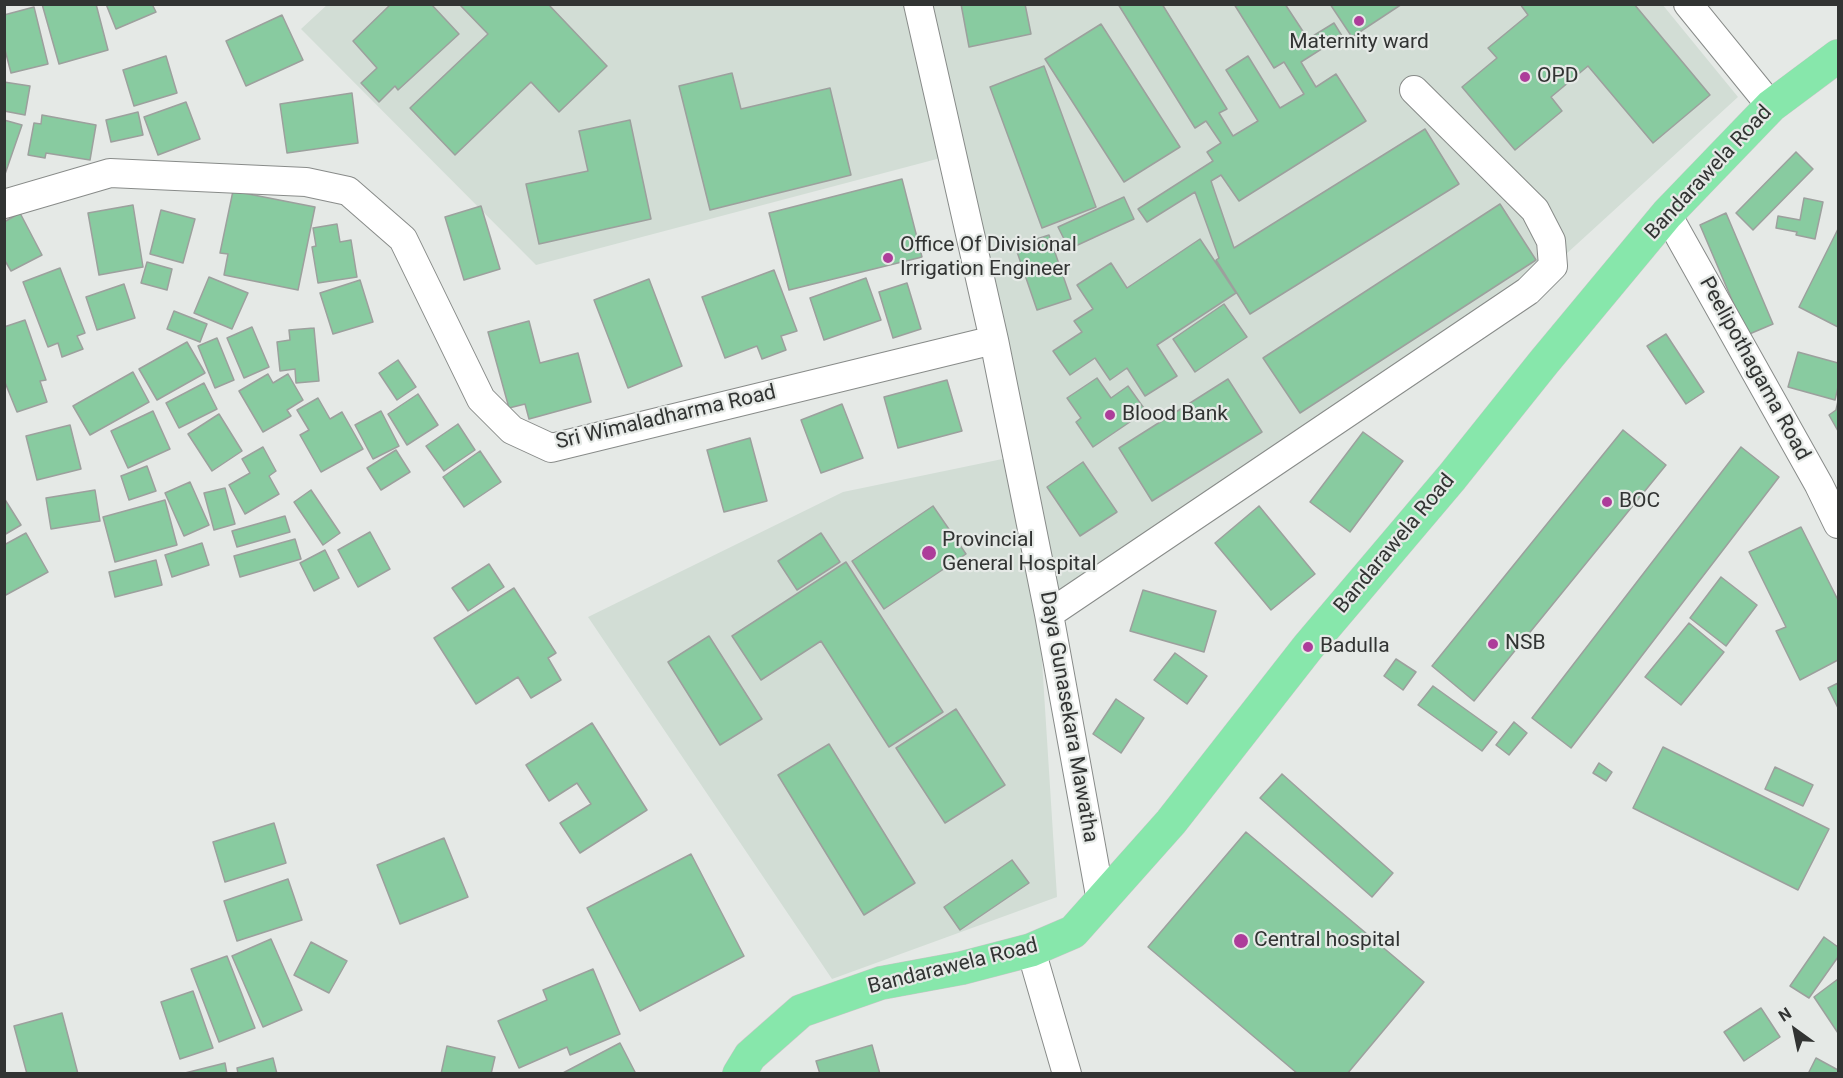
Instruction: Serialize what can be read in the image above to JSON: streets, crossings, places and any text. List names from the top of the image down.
{
  "streets": {
    "highway": ["Bandarawela Road"],
    "street": ["Peelipothagama Road", "Sri Wimaladharma Road", "Daya Gunasekara Mawatha"]
  },
  "crossings": [
    ["Bandarawela Road", "Peelipothagama Road"],
    ["Bandarawela Road", "Daya Gunasekara Mawatha"],
    ["Sri Wimaladharma Road", "Daya Gunasekara Mawatha"]
  ],
  "places": [
    "Maternity ward",
    "OPD",
    "Office Of Divisional Irrigation Engineer",
    "Blood Bank",
    "BOC",
    "Provincial General Hospital",
    "NSB",
    "Badulla",
    "Central hospital"
  ],
  "north": "top left"
}
